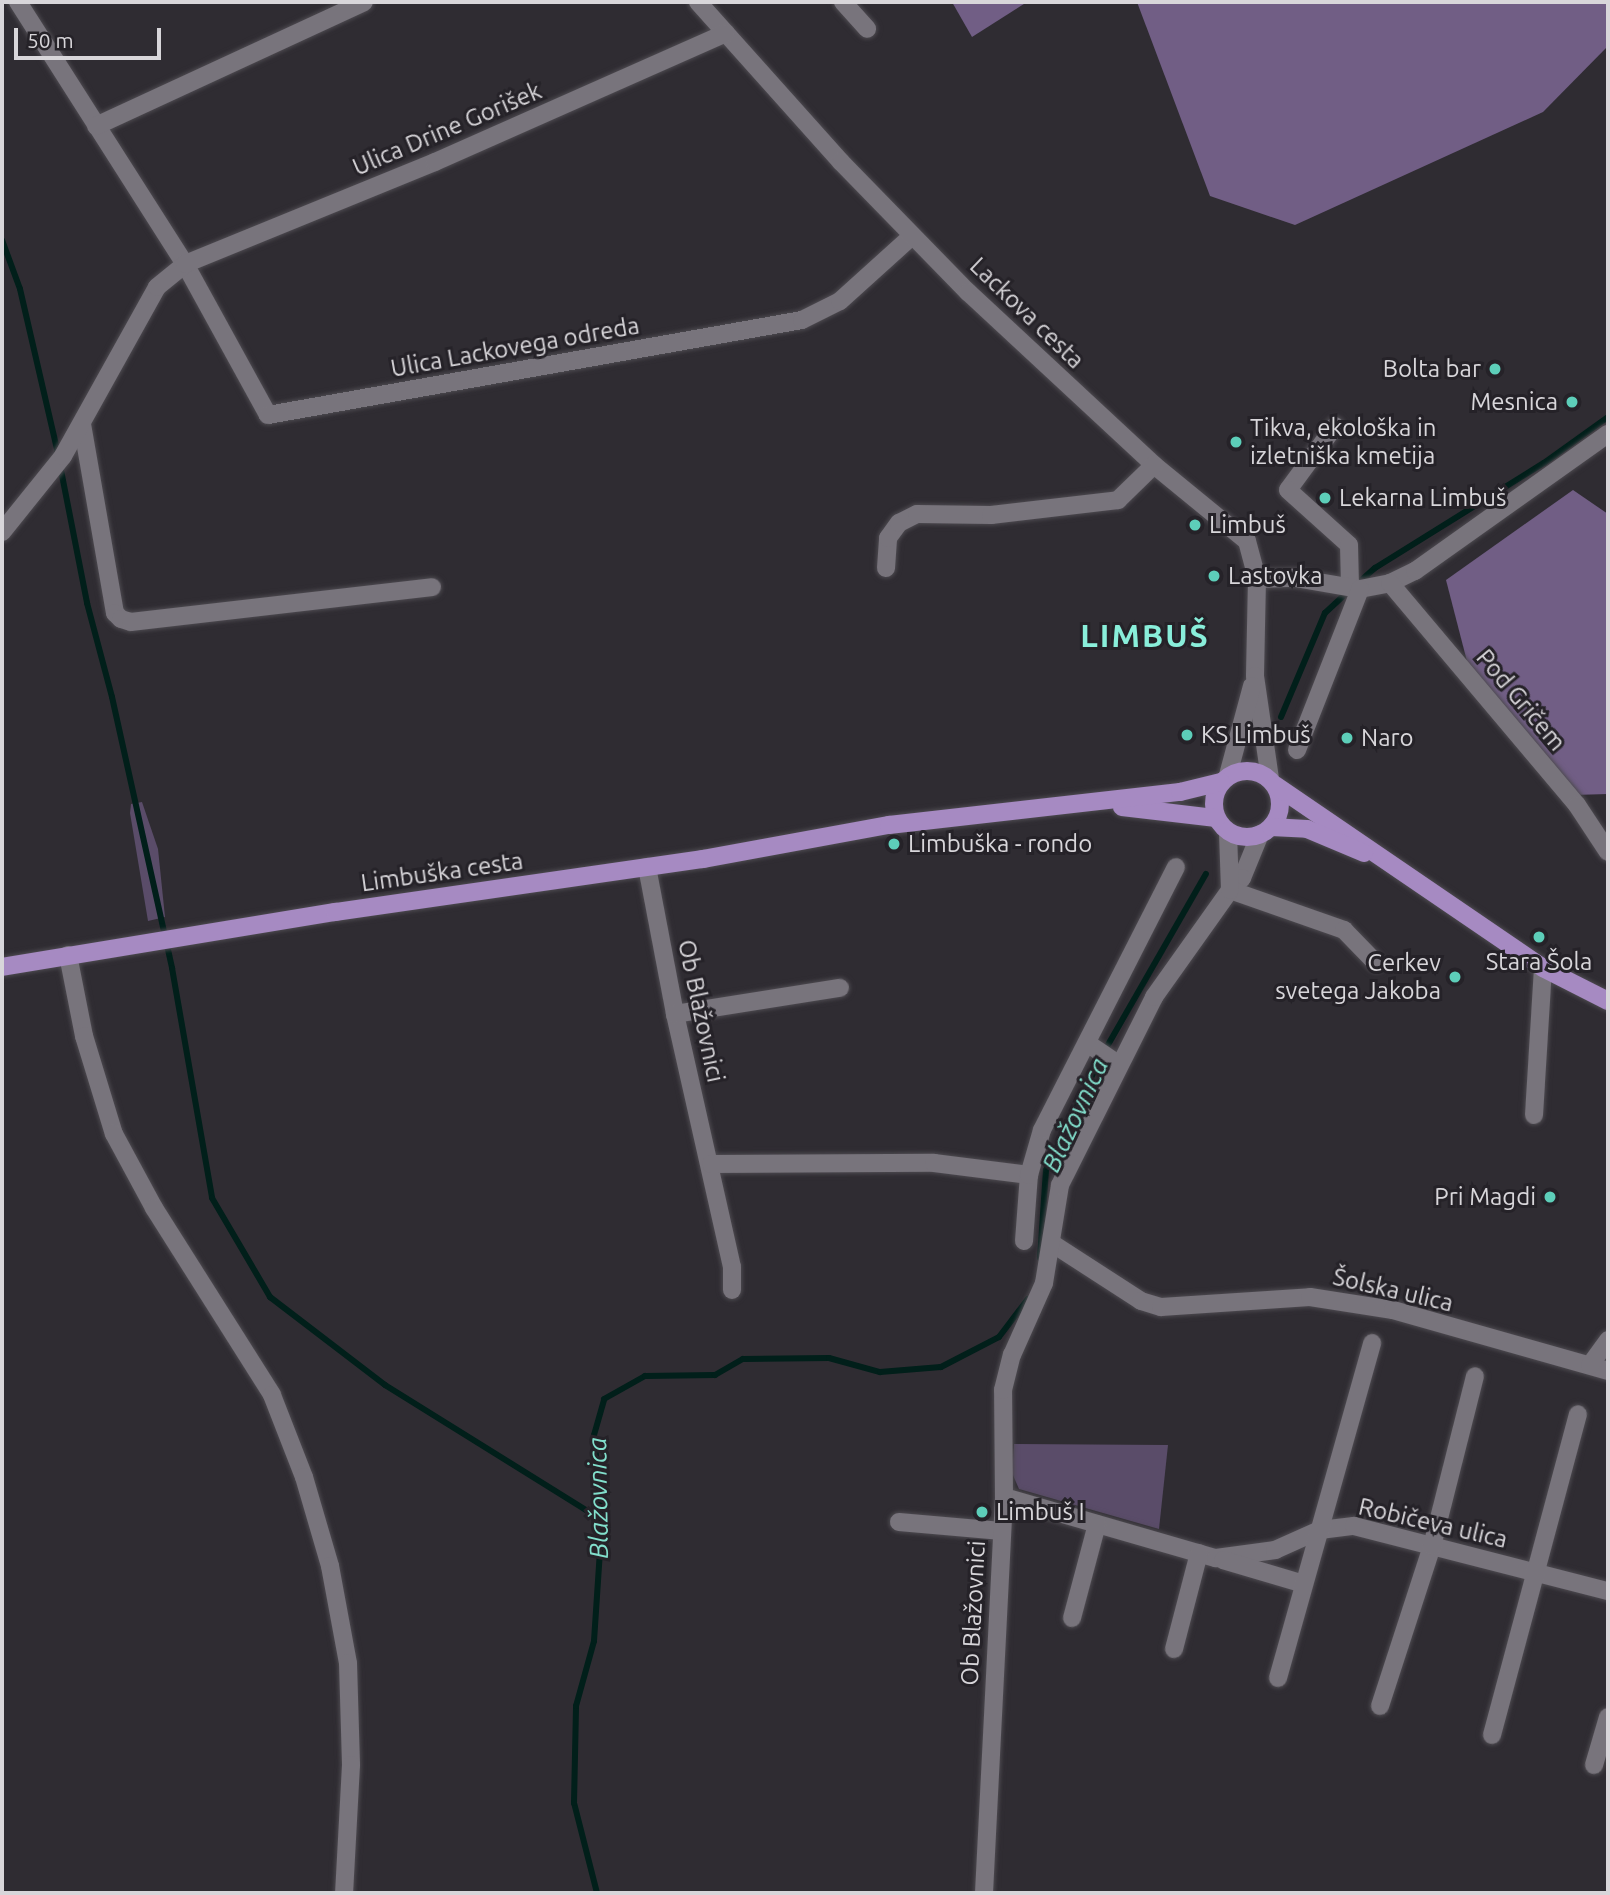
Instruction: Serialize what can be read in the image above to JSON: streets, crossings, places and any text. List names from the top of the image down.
{
  "streets": {
    "main road": ["Limbuška cesta"],
    "street": [
      "Ulica Drine Gorišek",
      "Lackova cesta",
      "Ulica Lackovega odreda",
      "Pod Gričem",
      "Ob Blažovnici",
      "Šolska ulica",
      "Robičeva ulica"
    ]
  },
  "crossings": [
    ["Ulica Drine Gorišek", "Lackova cesta"],
    ["Ulica Drine Gorišek", "Ulica Lackovega odreda"],
    ["Lackova cesta", "Ulica Lackovega odreda"],
    ["Limbuška cesta", "Ob Blažovnici"],
    ["Ob Blažovnici", "Šolska ulica"],
    ["Ob Blažovnici", "Robičeva ulica"]
  ],
  "districts": ["LIMBUŠ"],
  "water": ["Blažovnica"],
  "places": [
    "Bolta bar",
    "Mesnica",
    "Tikva, ekološka in izletniška kmetija",
    "Lekarna Limbuš",
    "Limbuš",
    "Lastovka",
    "KS Limbuš",
    "Naro",
    "Limbuška - rondo",
    "Stara Šola",
    "Cerkev svetega Jakoba",
    "Pri Magdi",
    "Limbuš I"
  ],
  "scale_bar": "50 m"
}
